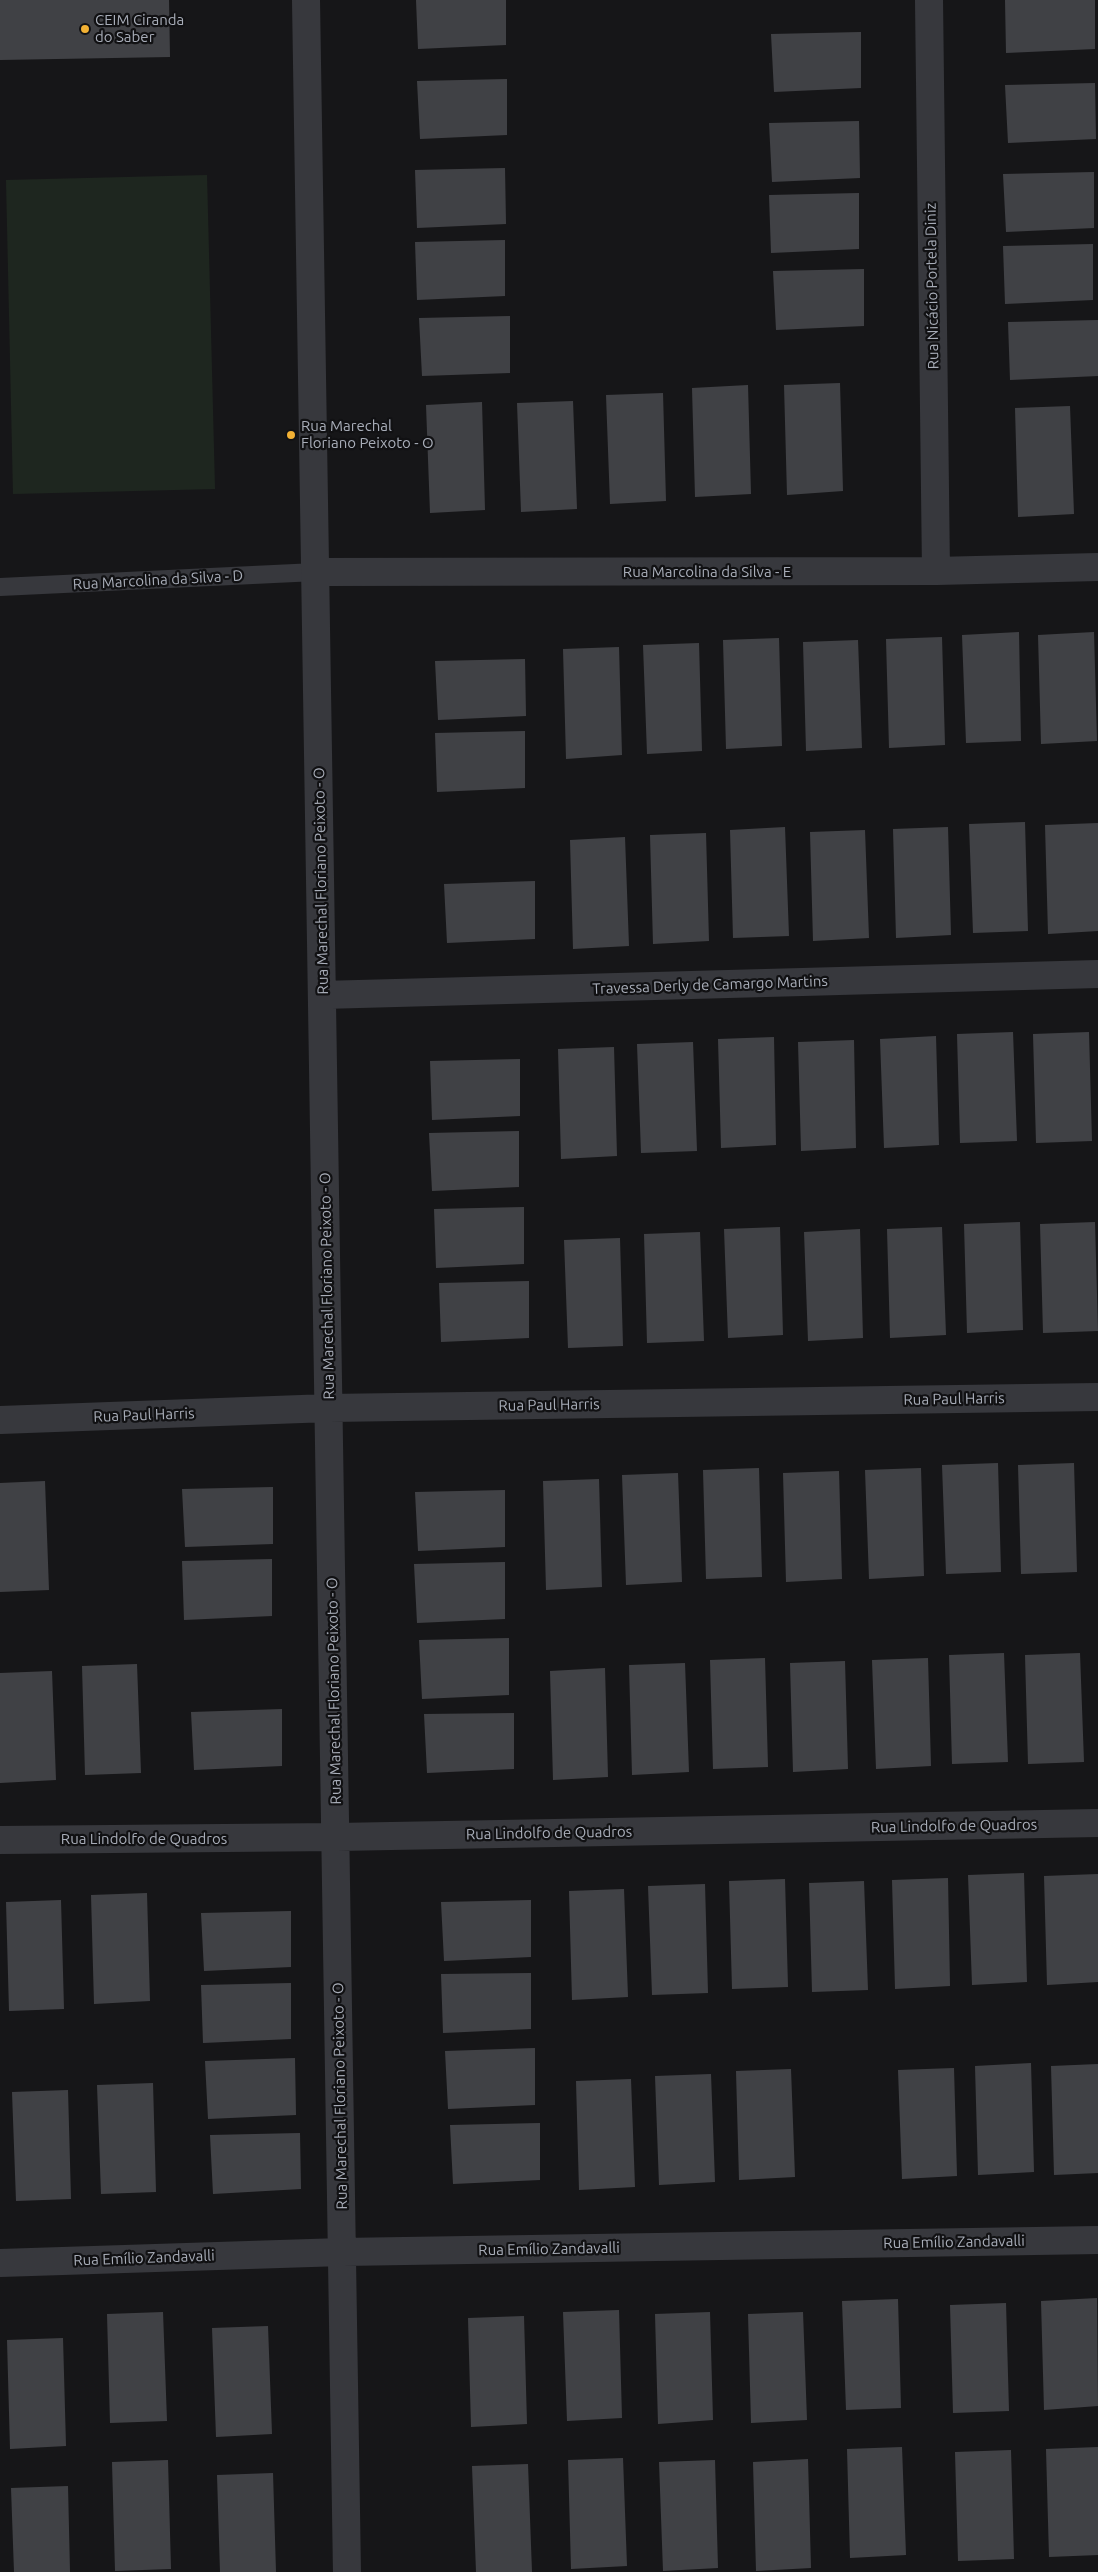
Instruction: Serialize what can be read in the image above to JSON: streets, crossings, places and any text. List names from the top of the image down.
{
  "streets": {
    "street": [
      "Rua Nicácio Portela Diniz",
      "Rua Marcolina da Silva - E",
      "Rua Marechal Floriano Peixoto - O",
      "Travessa Derly de Camargo Martins",
      "Rua Paul Harris",
      "Rua Lindolfo de Quadros",
      "Rua Emílio Zandavalli"
    ],
    "lane": ["Rua Marcolina da Silva - D"]
  },
  "crossings": [
    ["Rua Nicácio Portela Diniz", "Rua Marcolina da Silva - E"],
    ["Rua Marcolina da Silva - E", "Rua Marcolina da Silva - D"],
    ["Rua Marcolina da Silva - E", "Rua Marechal Floriano Peixoto - O"],
    ["Rua Marcolina da Silva - D", "Rua Marechal Floriano Peixoto - O"],
    ["Rua Marechal Floriano Peixoto - O", "Travessa Derly de Camargo Martins"],
    ["Rua Marechal Floriano Peixoto - O", "Rua Paul Harris"],
    ["Rua Marechal Floriano Peixoto - O", "Rua Lindolfo de Quadros"],
    ["Rua Marechal Floriano Peixoto - O", "Rua Emílio Zandavalli"]
  ],
  "places": ["CEIM Ciranda do Saber", "Rua Marechal Floriano Peixoto - O"]
}
